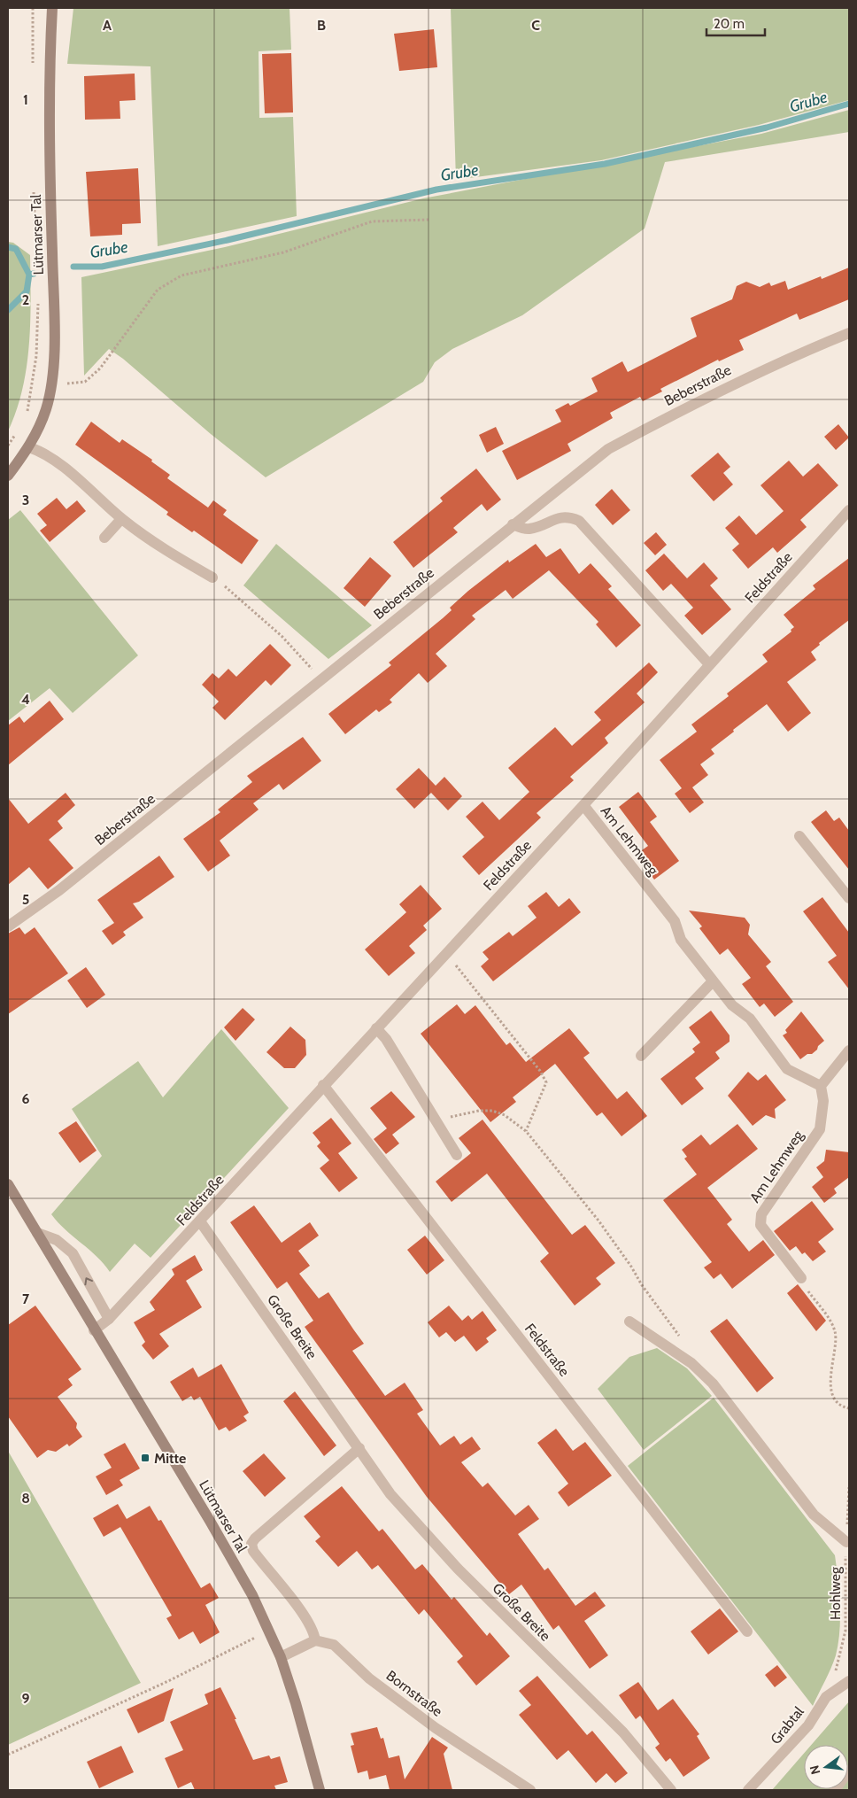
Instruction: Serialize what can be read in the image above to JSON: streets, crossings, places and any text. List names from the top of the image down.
{
  "streets": {
    "main road": ["Lütmarser Tal"],
    "street": [
      "Beberstraße",
      "Feldstraße",
      "Am Lehmweg",
      "Große Breite",
      "Bornstraße",
      "Grabtal"
    ],
    "path": ["Hohlweg"]
  },
  "crossings": [
    ["Lütmarser Tal", "Feldstraße"],
    ["Feldstraße", "Am Lehmweg"],
    ["Feldstraße", "Große Breite"],
    ["Hohlweg", "Grabtal"]
  ],
  "water": ["Grube"],
  "places": {
    "transit": ["Mitte"]
  },
  "scale_bar": "20 m",
  "north": "left",
  "grid": {
    "columns": ["A", "B", "C"],
    "rows": [
      "1",
      "2",
      "3",
      "4",
      "5",
      "6",
      "7",
      "8",
      "9"
    ]
  }
}
